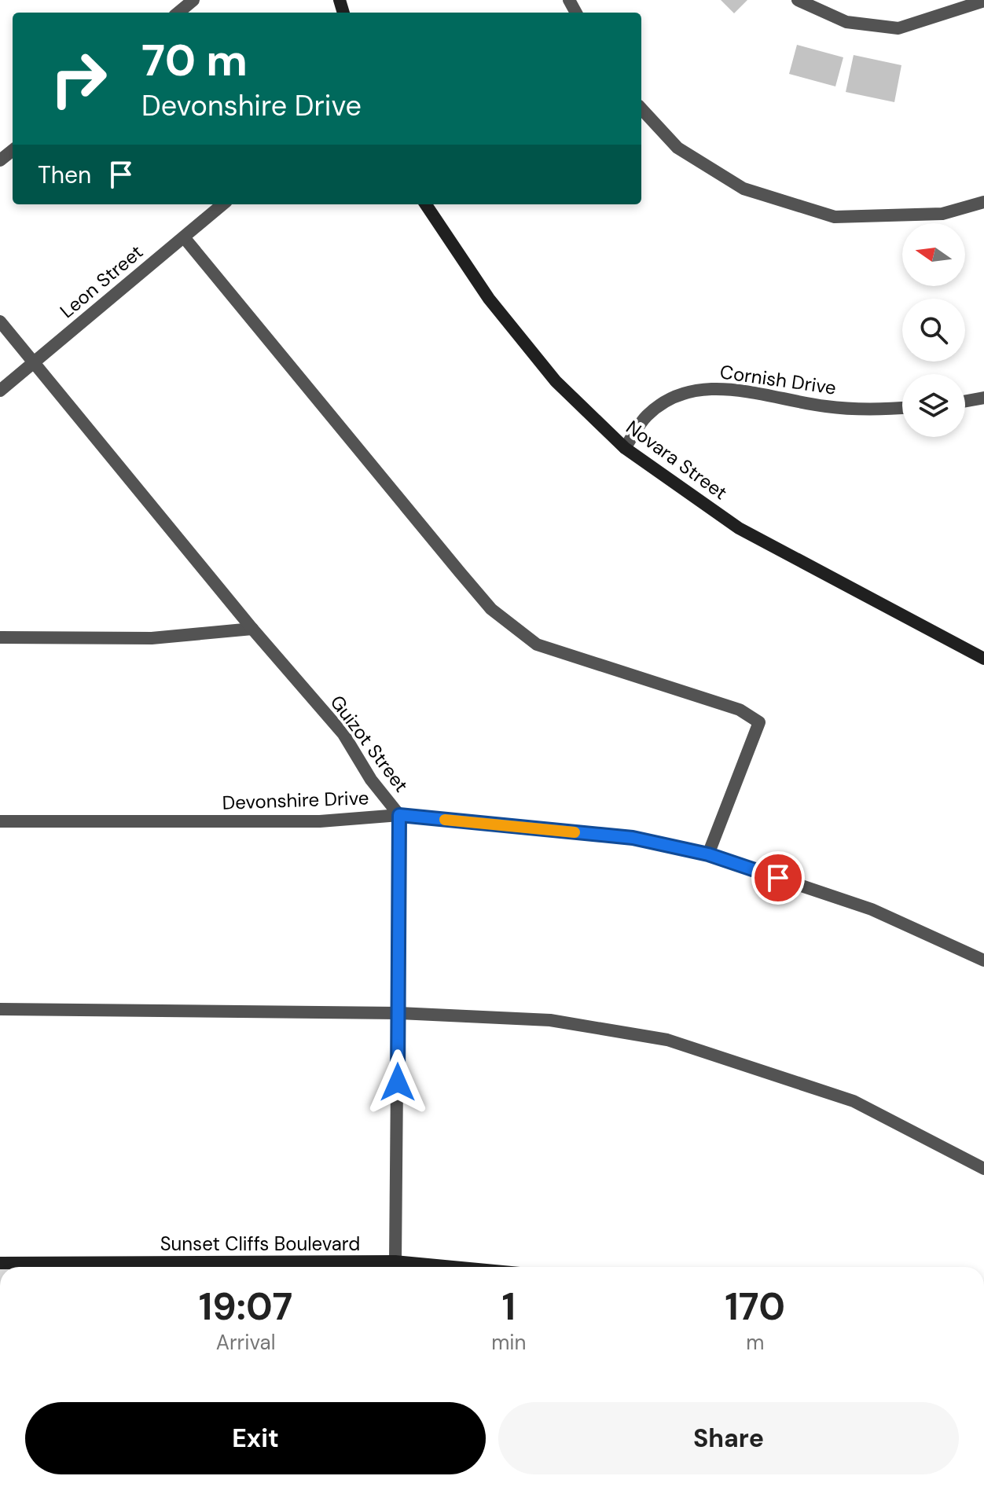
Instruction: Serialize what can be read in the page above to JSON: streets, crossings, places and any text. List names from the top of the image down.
{
  "streets": {
    "street": [
      "Leon Street",
      "Cornish Drive",
      "Novara Street",
      "Guizot Street",
      "Devonshire Drive",
      "Sunset Cliffs Boulevard"
    ]
  },
  "crossings": [
    ["Leon Street", "Guizot Street"],
    ["Cornish Drive", "Novara Street"],
    ["Guizot Street", "Devonshire Drive"],
    ["Guizot Street", "Sunset Cliffs Boulevard"]
  ],
  "north": "left",
  "page": {
    "turn": ["70 m", "Devonshire Drive"],
    "then": "Then",
    "eta": [
      "19:07",
      "Arrival",
      "1",
      "min",
      "170",
      "m"
    ],
    "buttons": ["Exit", "Share"]
  }
}
